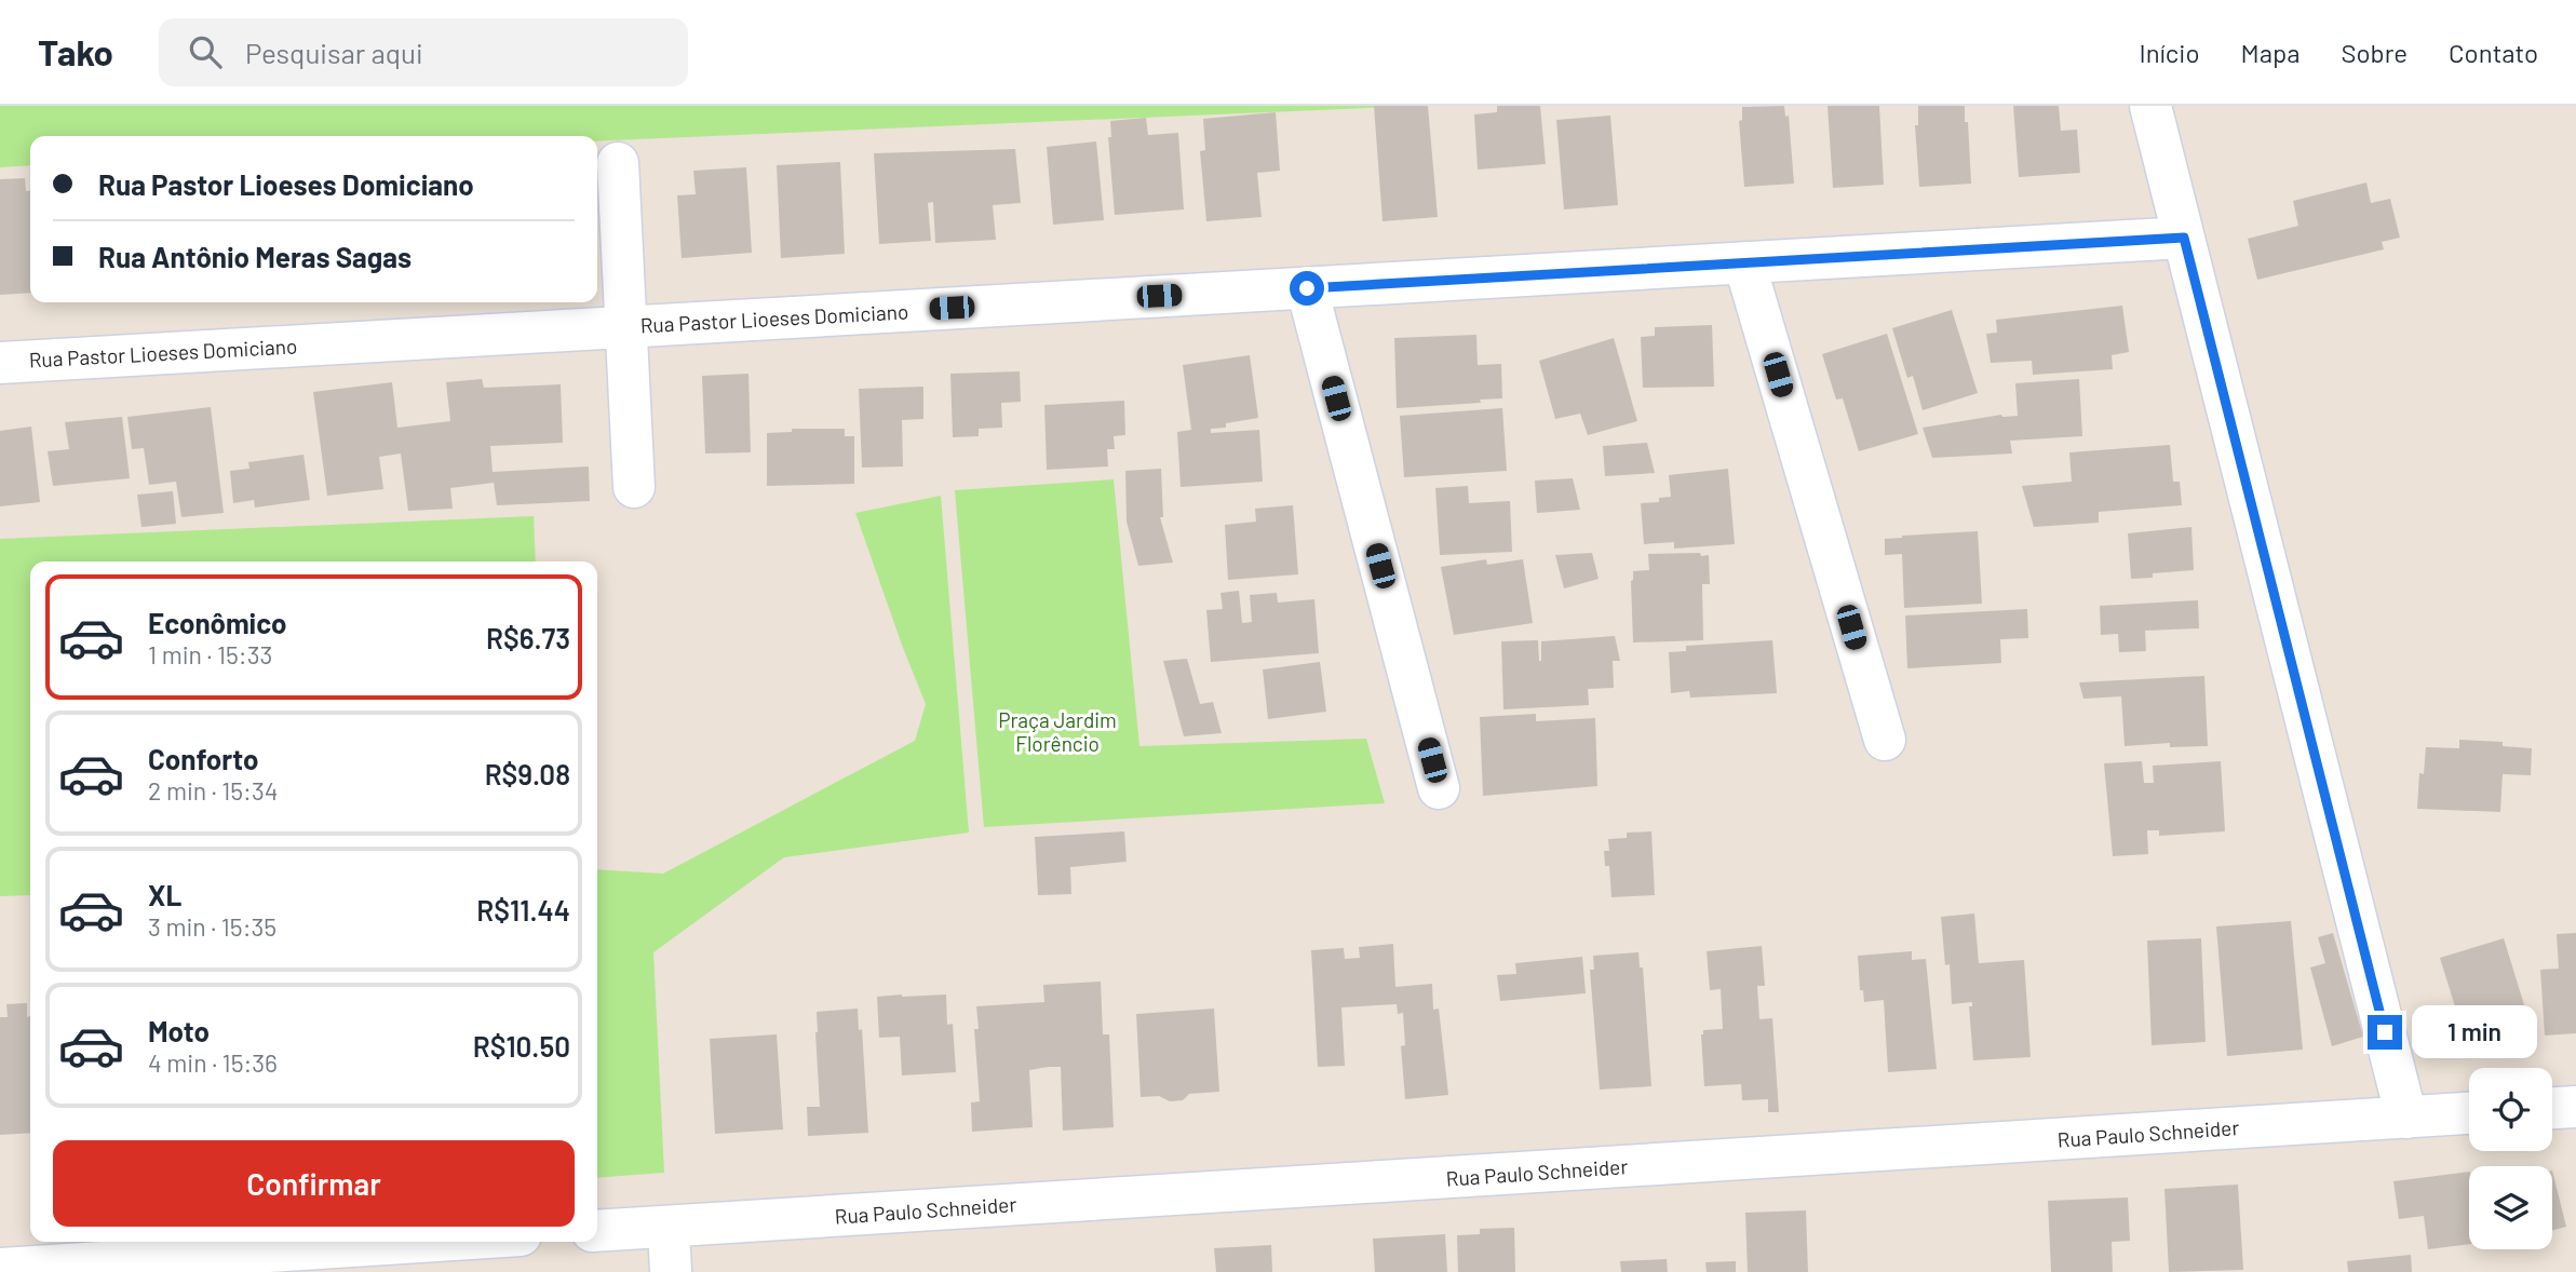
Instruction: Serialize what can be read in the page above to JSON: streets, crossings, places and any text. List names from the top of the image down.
{
  "streets": {
    "street": ["Rua Pastor Lioeses Domiciano", "Rua Paulo Schneider"]
  },
  "parks": ["Praça Jardim Florêncio"],
  "page": {
    "header": "Tako",
    "search": "Pesquisar aqui",
    "nav": [
      "Início",
      "Mapa",
      "Sobre",
      "Contato"
    ],
    "banner": ["Rua Pastor Lioeses Domiciano", "Rua Antônio Meras Sagas"],
    "list": [
      {
        "name": "Econômico",
        "note": "1 min · 15:33",
        "value": "R$6.73"
      },
      {
        "name": "Conforto",
        "note": "2 min · 15:34",
        "value": "R$9.08"
      },
      {
        "name": "XL",
        "note": "3 min · 15:35",
        "value": "R$11.44"
      },
      {
        "name": "Moto",
        "note": "4 min · 15:36",
        "value": "R$10.50"
      }
    ],
    "bubble": "1 min",
    "buttons": "Confirmar"
  }
}
